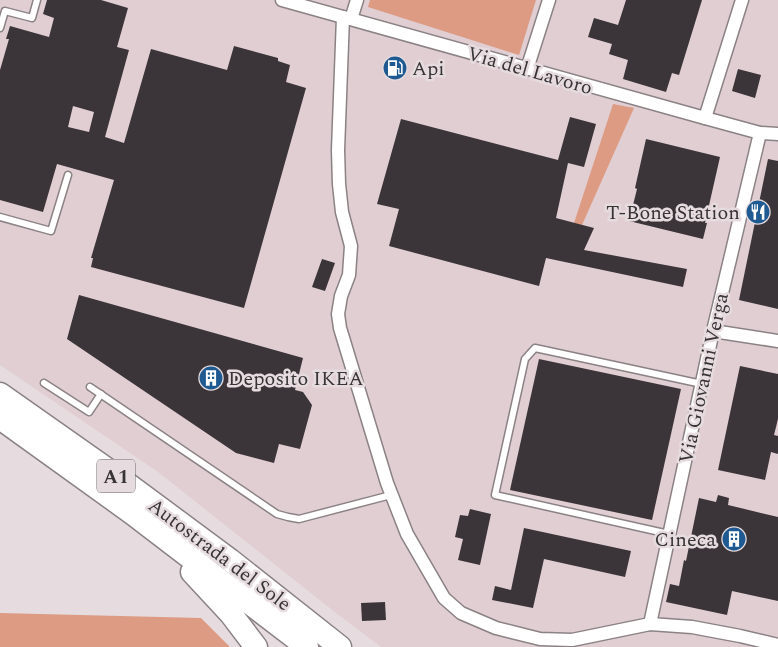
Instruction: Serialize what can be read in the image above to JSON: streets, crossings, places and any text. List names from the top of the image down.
{
  "streets": {
    "highway": ["A1", "Autostrada del Sole"],
    "street": ["Via del Lavoro", "Via Giovanni Verga"]
  },
  "crossings": [
    ["Via del Lavoro", "Via Giovanni Verga"]
  ],
  "places": {
    "fuel station": ["Api"],
    "restaurant": ["T-Bone Station"],
    "building": ["Deposito IKEA", "Cineca"]
  }
}
